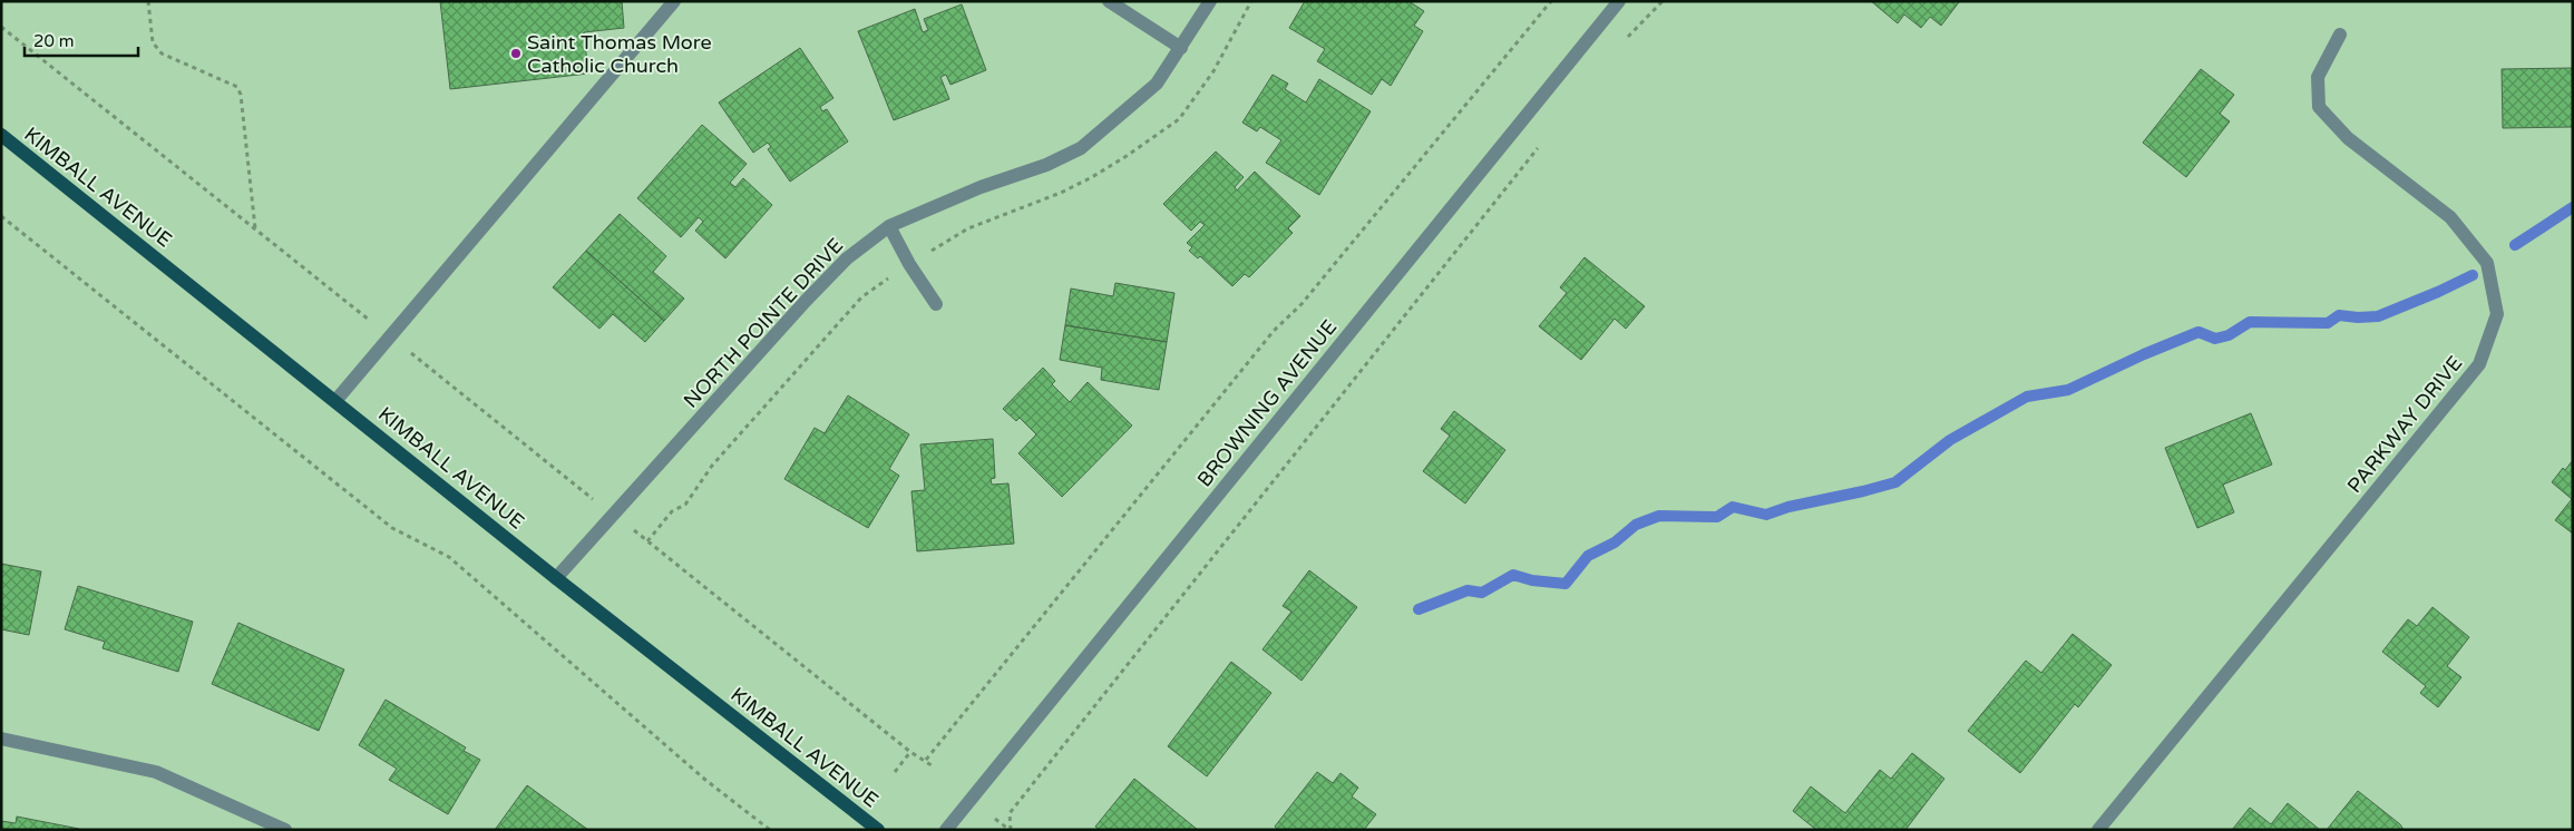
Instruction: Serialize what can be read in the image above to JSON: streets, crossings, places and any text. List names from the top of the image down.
{
  "streets": {
    "main road": ["KIMBALL AVENUE"],
    "street": ["NORTH POINTE DRIVE", "BROWNING AVENUE", "PARKWAY DRIVE"]
  },
  "crossings": [
    ["KIMBALL AVENUE", "NORTH POINTE DRIVE"]
  ],
  "places": ["Saint Thomas More Catholic Church"],
  "scale_bar": "20 m"
}
